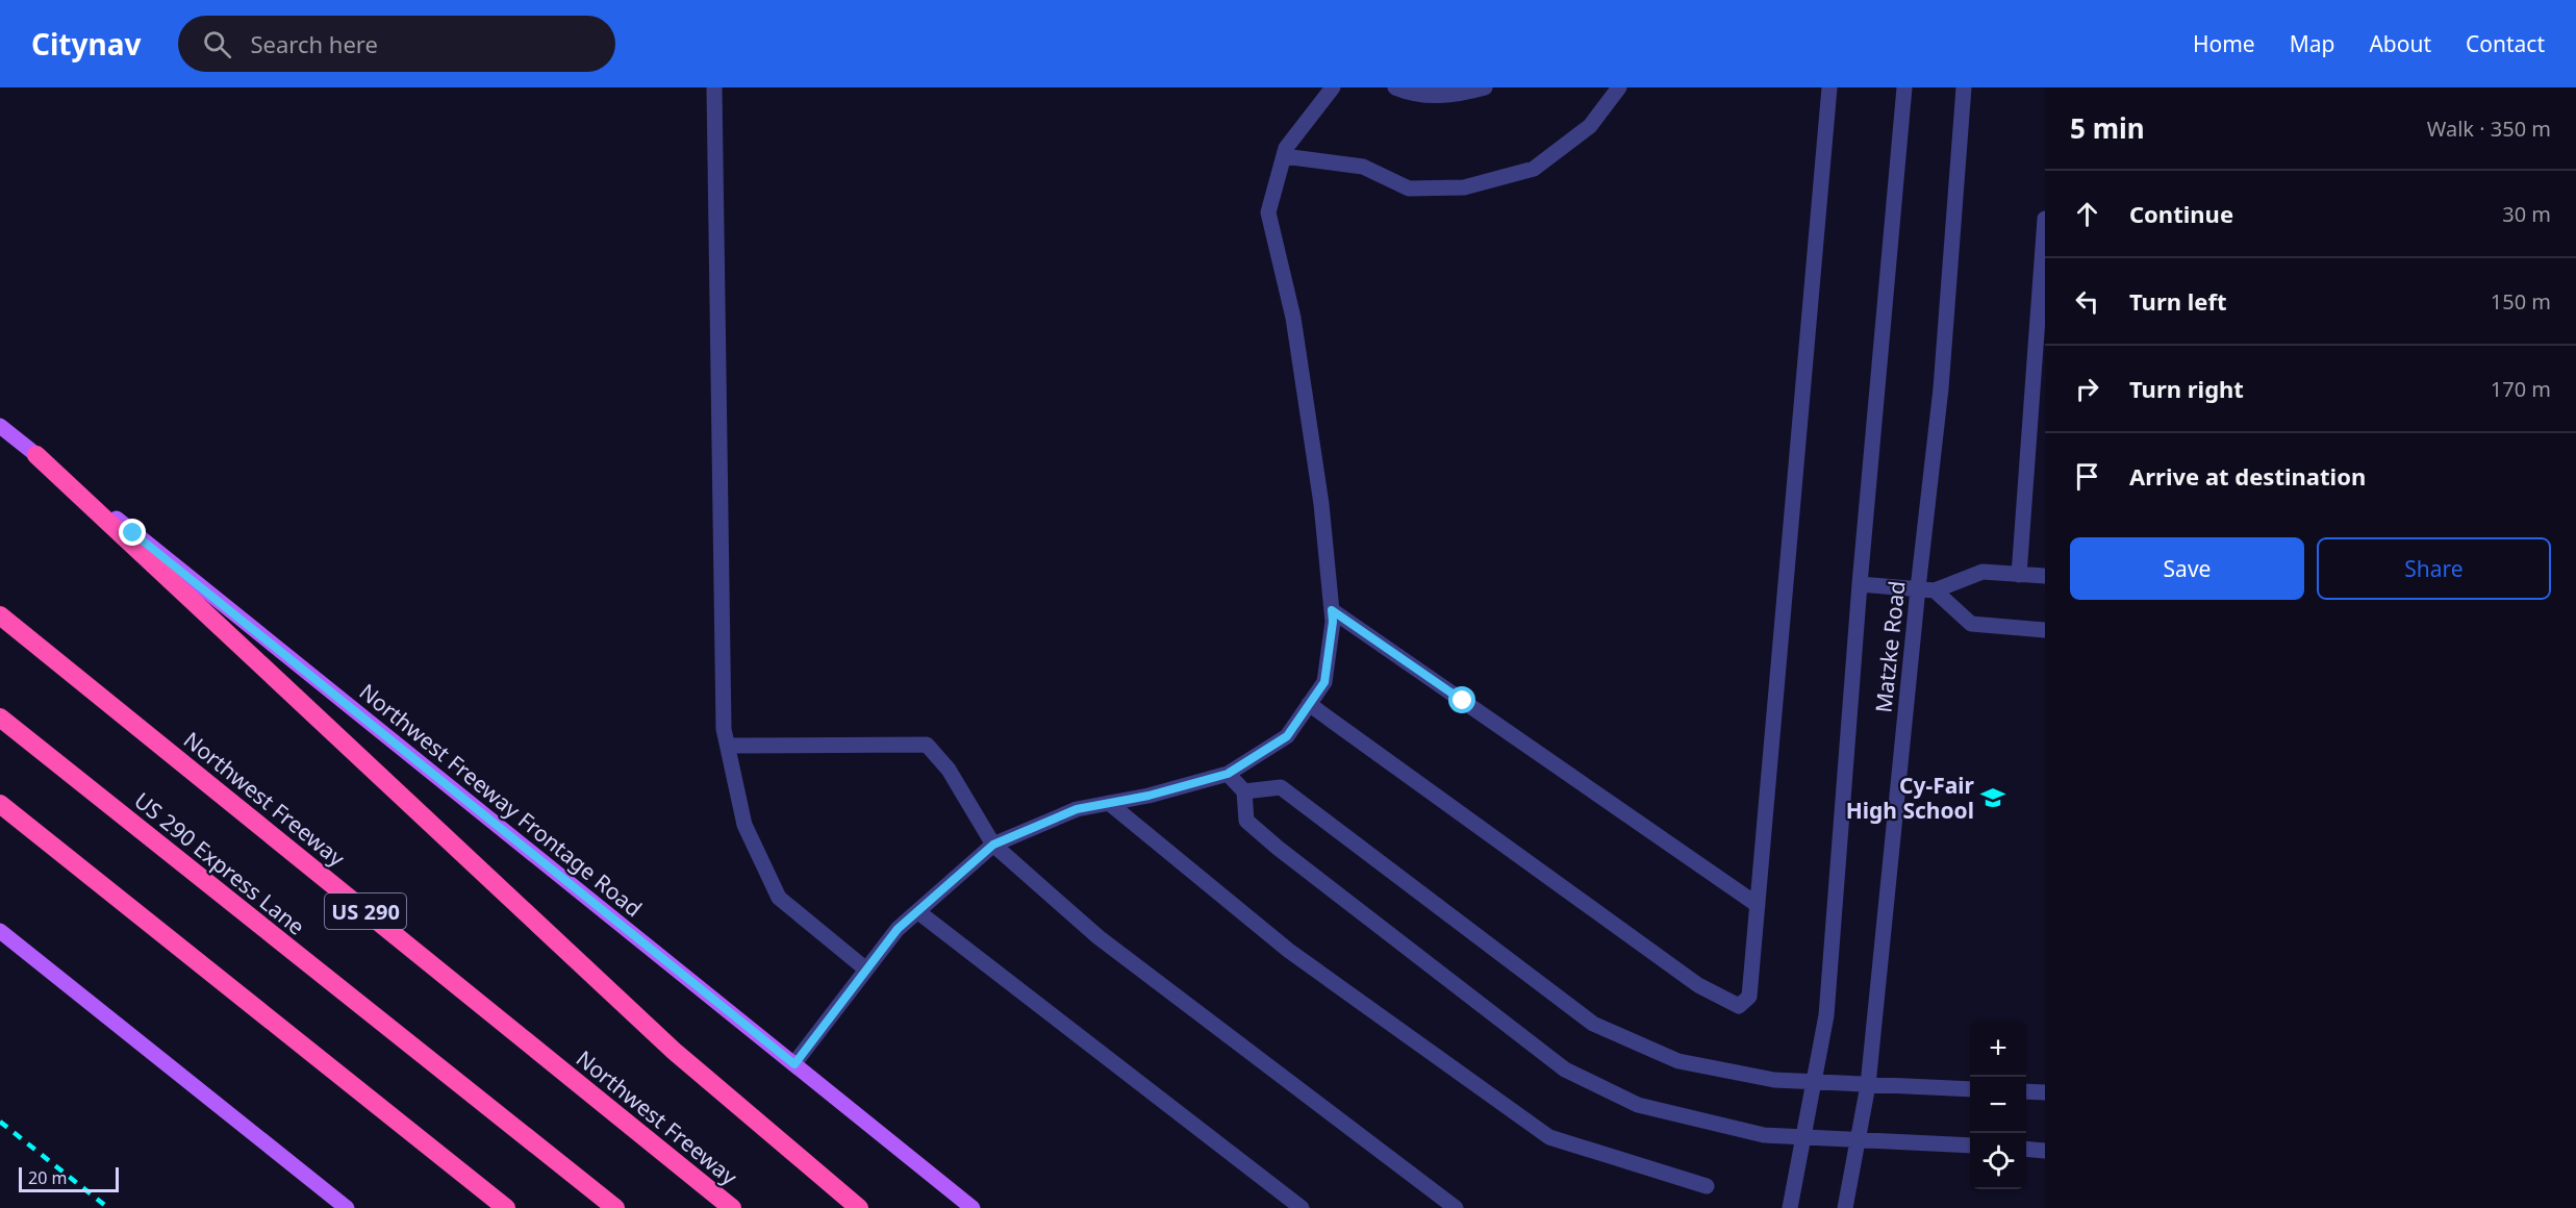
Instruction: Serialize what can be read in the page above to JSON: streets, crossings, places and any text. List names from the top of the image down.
{
  "streets": {
    "highway": ["Northwest Freeway", "US 290 Express Lane", "US 290"],
    "main road": ["Northwest Freeway Frontage Road"],
    "street": ["Matzke Road"]
  },
  "places": {
    "school or university": ["Cy-Fair High School"]
  },
  "scale_bar": "20 m",
  "page": {
    "header": "Citynav",
    "search": "Search here",
    "nav": [
      "Home",
      "Map",
      "About",
      "Contact"
    ],
    "heading": ["5 min", "Walk · 350 m"],
    "list": [
      ["Continue", "30 m"],
      ["Turn left", "150 m"],
      ["Turn right", "170 m"],
      "Arrive at destination"
    ],
    "buttons": ["Save", "Share"],
    "map_buttons": ["+", "−"],
    "scale": "20 m"
  }
}
